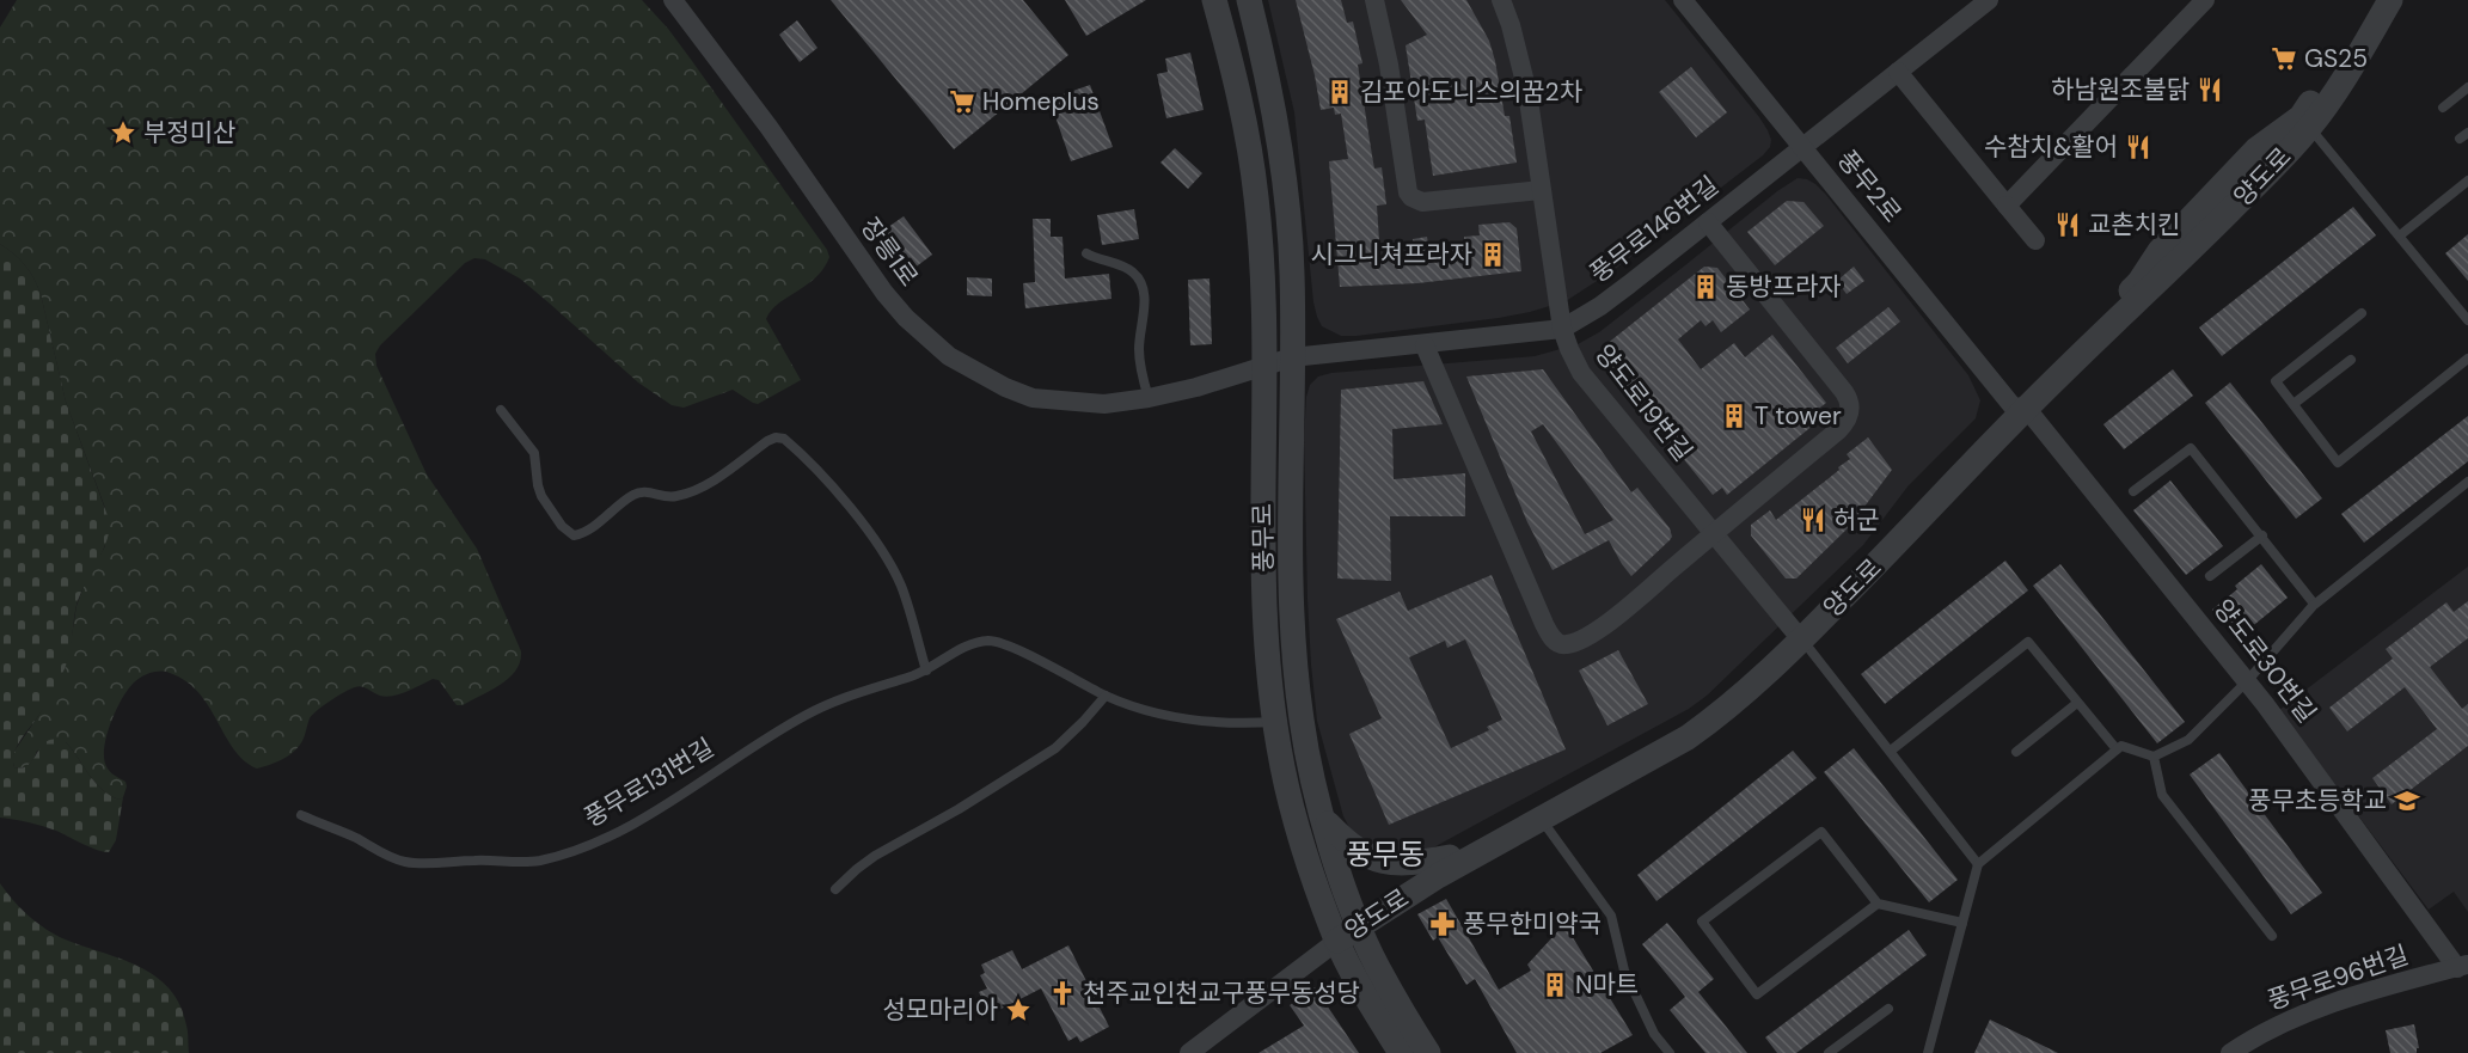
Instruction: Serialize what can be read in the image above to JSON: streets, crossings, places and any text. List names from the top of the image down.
{
  "streets": {
    "street": [
      "양도로",
      "풍무2로",
      "풍무로146번길",
      "장릉1로",
      "양도로19번길",
      "풍무로",
      "양도로30번길",
      "풍무로96번길"
    ],
    "lane": ["풍무로131번길"]
  },
  "crossings": [
    ["양도로", "풍무2로"],
    ["양도로", "양도로19번길"],
    ["양도로", "풍무로"],
    ["양도로", "양도로30번길"],
    ["풍무2로", "풍무로146번길"],
    ["풍무2로", "양도로30번길"],
    ["풍무로146번길", "장릉1로"],
    ["풍무로146번길", "양도로19번길"],
    ["풍무로146번길", "풍무로"],
    ["장릉1로", "풍무로"],
    ["풍무로", "풍무로131번길"],
    ["양도로30번길", "풍무로96번길"]
  ],
  "districts": ["풍무동"],
  "places": {
    "supermarket": ["GS25", "Homeplus"],
    "restaurant": [
      "하남원조불닭",
      "수참치&활어",
      "교촌치킨",
      "허군"
    ],
    "building": [
      "김포아도니스의꿈2차",
      "시그니쳐프라자",
      "동방프라자",
      "T tower",
      "N마트"
    ],
    "place": ["부정미산", "성모마리아"],
    "school or university": ["풍무초등학교"],
    "pharmacy": ["풍무한미약국"],
    "church": ["천주교인천교구풍무동성당"]
  }
}
